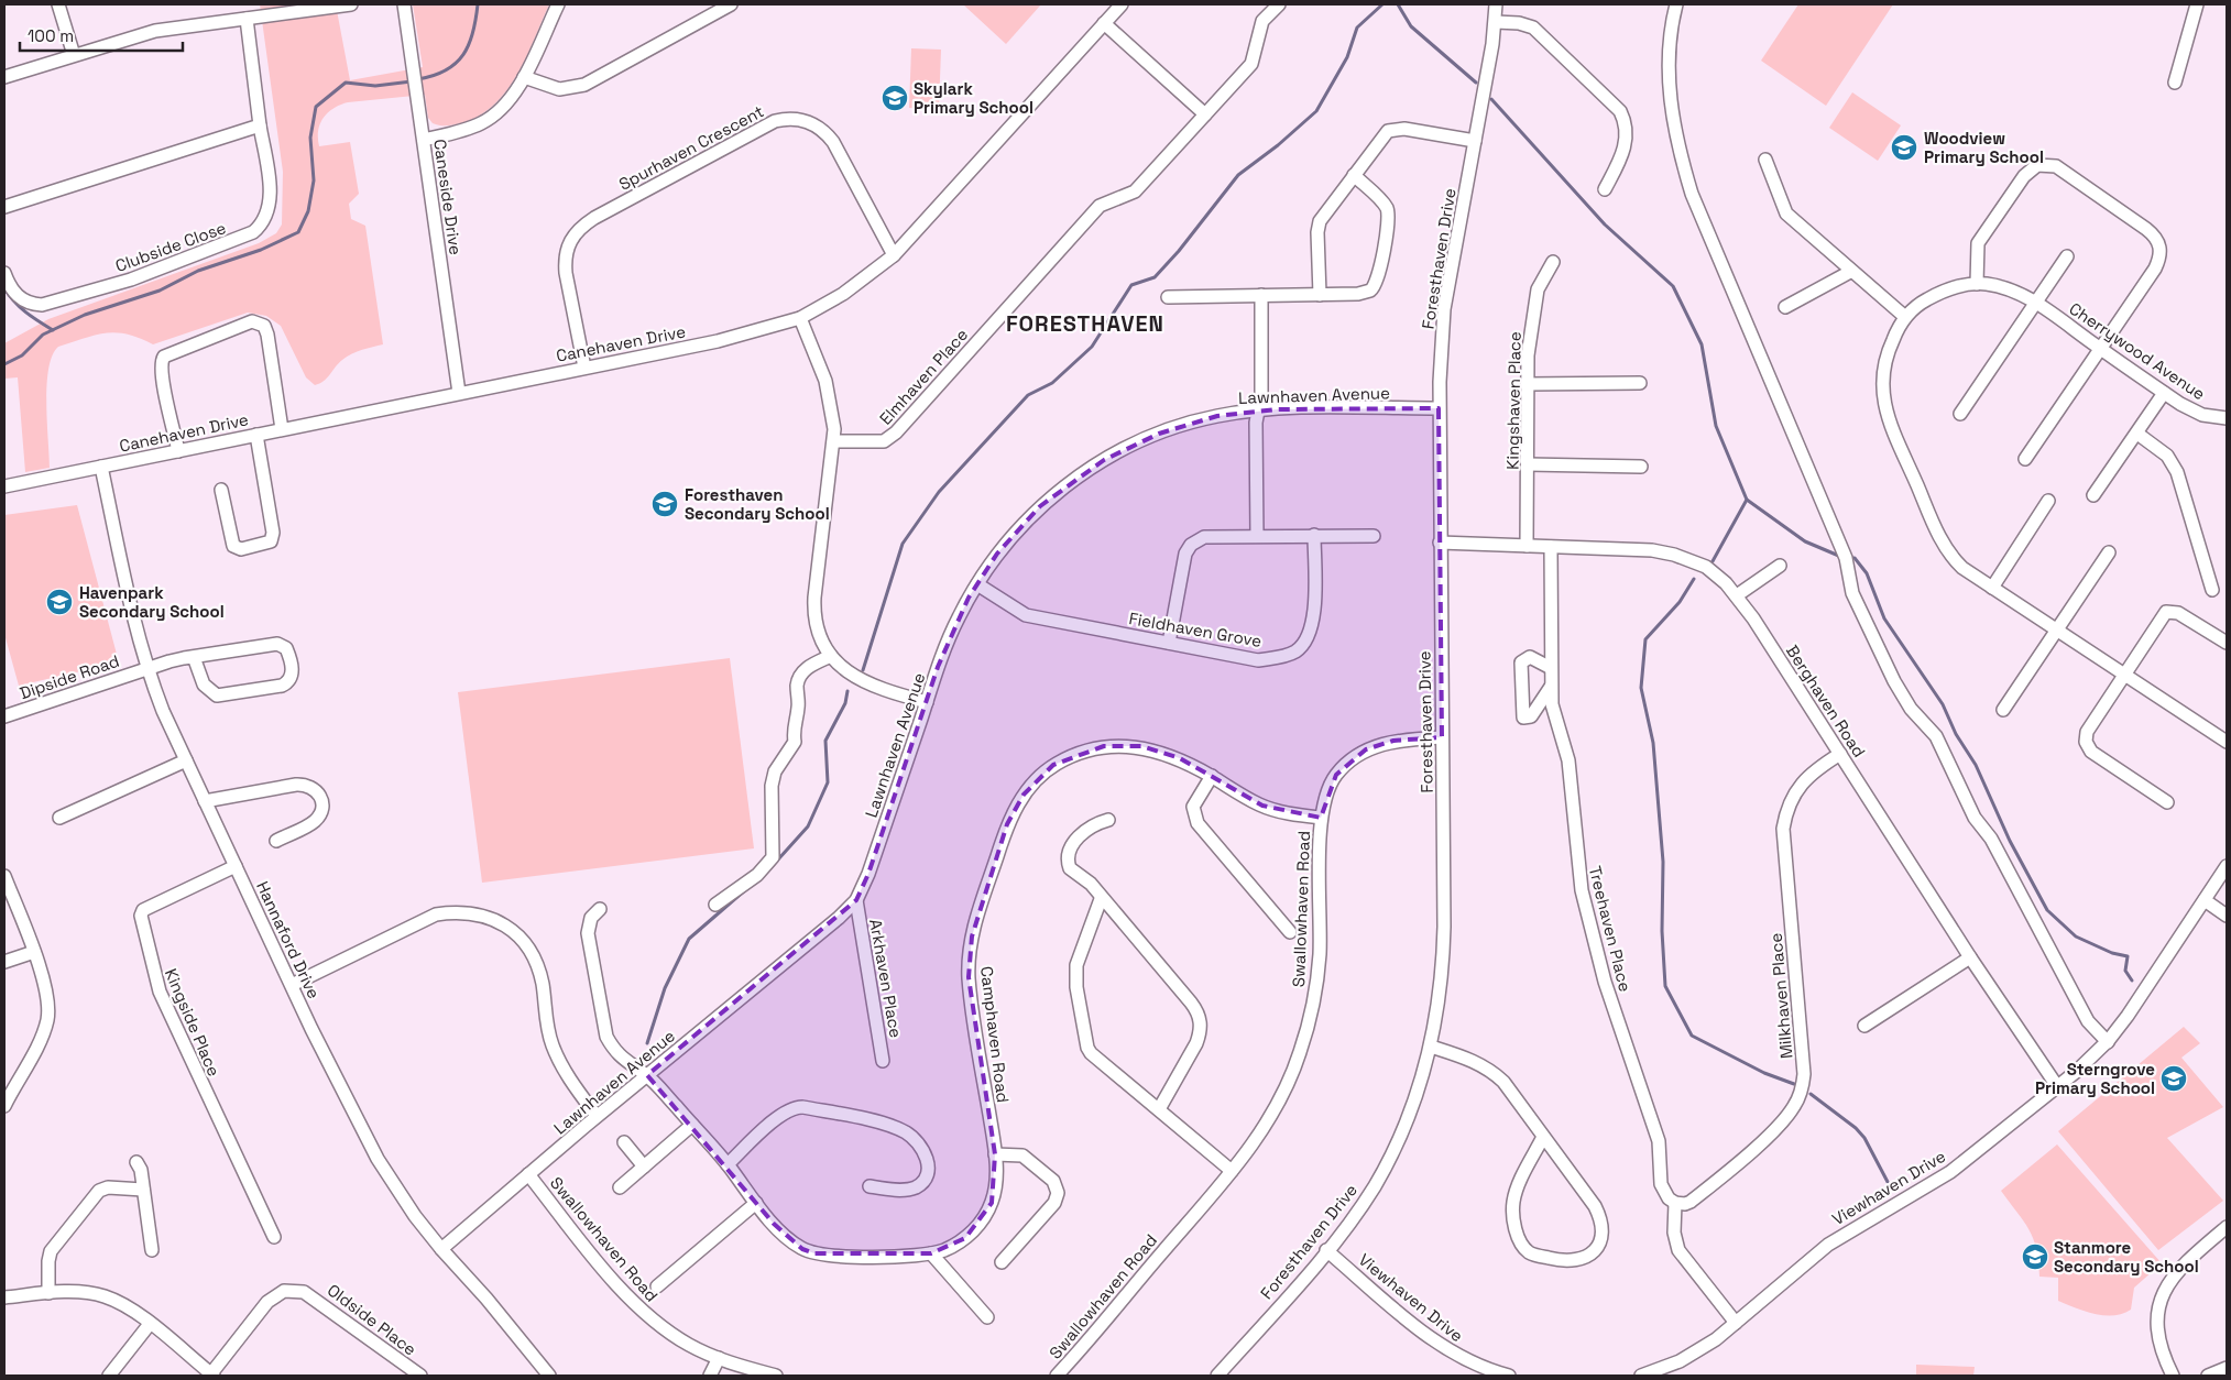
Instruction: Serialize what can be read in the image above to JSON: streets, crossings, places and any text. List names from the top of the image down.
{
  "streets": {
    "street": [
      "Spurhaven Crescent",
      "Caneside Drive",
      "Clubside Close",
      "Foresthaven Drive",
      "Canehaven Drive",
      "Cherrywood Avenue",
      "Elmhaven Place",
      "Lawnhaven Avenue",
      "Kingshaven Place",
      "Fieldhaven Grove",
      "Dipside Road",
      "Berghaven Road",
      "Swallowhaven Road",
      "Treehaven Place",
      "Hannaford Drive",
      "Arkhaven Place",
      "Milkhaven Place",
      "Kingside Place",
      "Camphaven Road",
      "Viewhaven Drive",
      "Oldside Place"
    ]
  },
  "crossings": [
    ["Spurhaven Crescent", "Canehaven Drive"],
    ["Caneside Drive", "Canehaven Drive"],
    ["Foresthaven Drive", "Lawnhaven Avenue"],
    ["Foresthaven Drive", "Berghaven Road"],
    ["Foresthaven Drive", "Swallowhaven Road"],
    ["Foresthaven Drive", "Viewhaven Drive"],
    ["Canehaven Drive", "Hannaford Drive"],
    ["Lawnhaven Avenue", "Fieldhaven Grove"],
    ["Lawnhaven Avenue", "Swallowhaven Road"],
    ["Lawnhaven Avenue", "Hannaford Drive"],
    ["Lawnhaven Avenue", "Arkhaven Place"],
    ["Lawnhaven Avenue", "Camphaven Road"],
    ["Kingshaven Place", "Berghaven Road"],
    ["Dipside Road", "Hannaford Drive"],
    ["Berghaven Road", "Treehaven Place"],
    ["Berghaven Road", "Milkhaven Place"],
    ["Berghaven Road", "Viewhaven Drive"],
    ["Swallowhaven Road", "Camphaven Road"],
    ["Treehaven Place", "Milkhaven Place"],
    ["Hannaford Drive", "Kingside Place"]
  ],
  "districts": ["FORESTHAVEN"],
  "places": {
    "school or university": [
      "Skylark Primary School",
      "Woodview Primary School",
      "Foresthaven Secondary School",
      "Havenpark Secondary School",
      "Sterngrove Primary School",
      "Stanmore Secondary School"
    ]
  },
  "scale_bar": "100 m"
}
